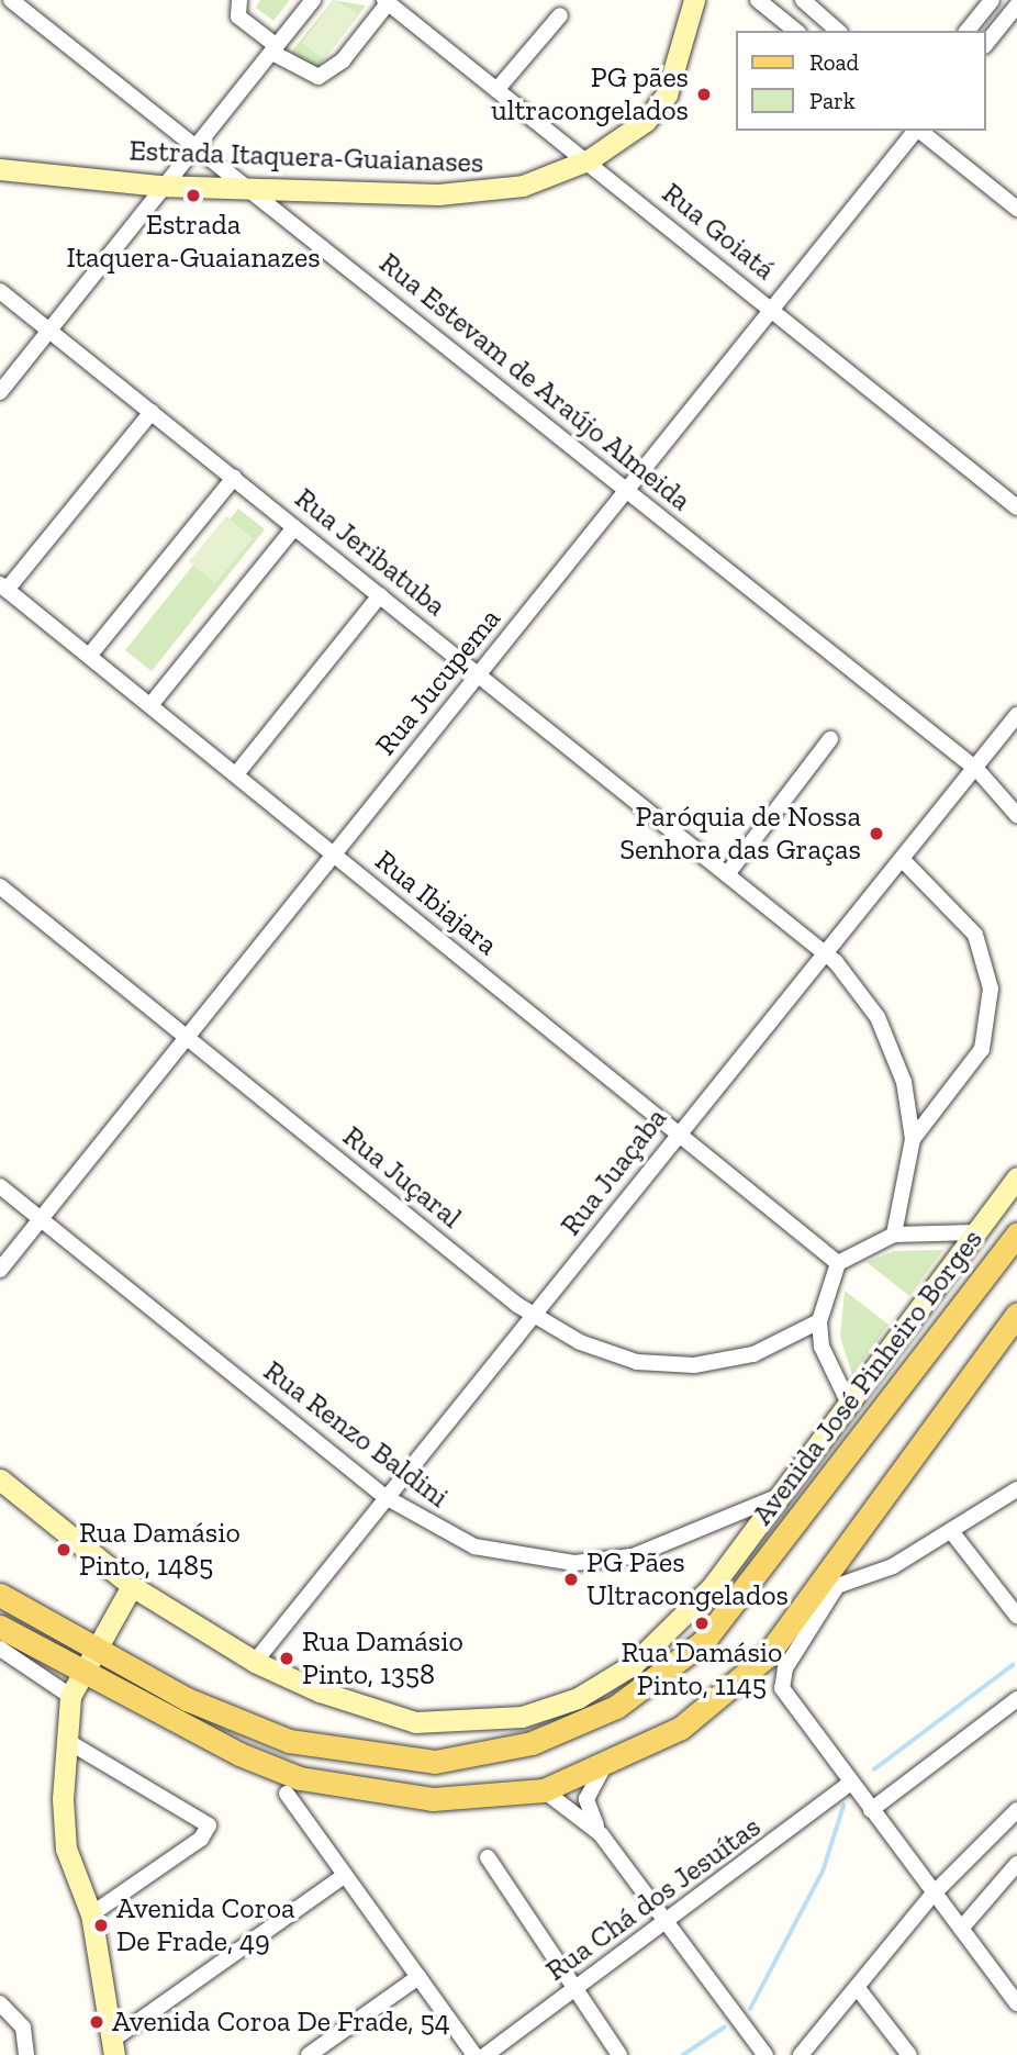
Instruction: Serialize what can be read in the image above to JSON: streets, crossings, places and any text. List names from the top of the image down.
{
  "streets": {
    "main road": ["Avenida José Pinheiro Borges"],
    "street": [
      "Estrada Itaquera-Guaianases",
      "Rua Goiatá",
      "Rua Estevam de Araújo Almeida",
      "Rua Jeribatuba",
      "Rua Jucupema",
      "Rua Ibiajara",
      "Rua Juaçaba",
      "Rua Juçaral",
      "Rua Renzo Baldini",
      "Rua Chá dos Jesuítas"
    ]
  },
  "crossings": [
    ["Estrada Itaquera-Guaianases", "Rua Goiatá"],
    ["Estrada Itaquera-Guaianases", "Rua Estevam de Araújo Almeida"],
    ["Rua Goiatá", "Rua Jucupema"],
    ["Rua Estevam de Araújo Almeida", "Rua Jucupema"],
    ["Rua Estevam de Araújo Almeida", "Rua Juaçaba"],
    ["Rua Jeribatuba", "Rua Jucupema"],
    ["Rua Jeribatuba", "Rua Juaçaba"],
    ["Rua Jucupema", "Rua Ibiajara"],
    ["Rua Jucupema", "Rua Juçaral"],
    ["Rua Jucupema", "Rua Renzo Baldini"],
    ["Rua Ibiajara", "Rua Juaçaba"],
    ["Rua Juaçaba", "Rua Juçaral"],
    ["Rua Juaçaba", "Rua Renzo Baldini"]
  ],
  "places": [
    "PG pães ultracongelados",
    "Estrada Itaquera-Guaianazes",
    "Paróquia de Nossa Senhora das Graças",
    "Rua Damásio Pinto, 1485",
    "PG Pães Ultracongelados",
    "Rua Damásio Pinto, 1145",
    "Rua Damásio Pinto, 1358",
    "Avenida Coroa De Frade, 49",
    "Avenida Coroa De Frade, 54"
  ],
  "legend": ["Road", "Park"]
}
